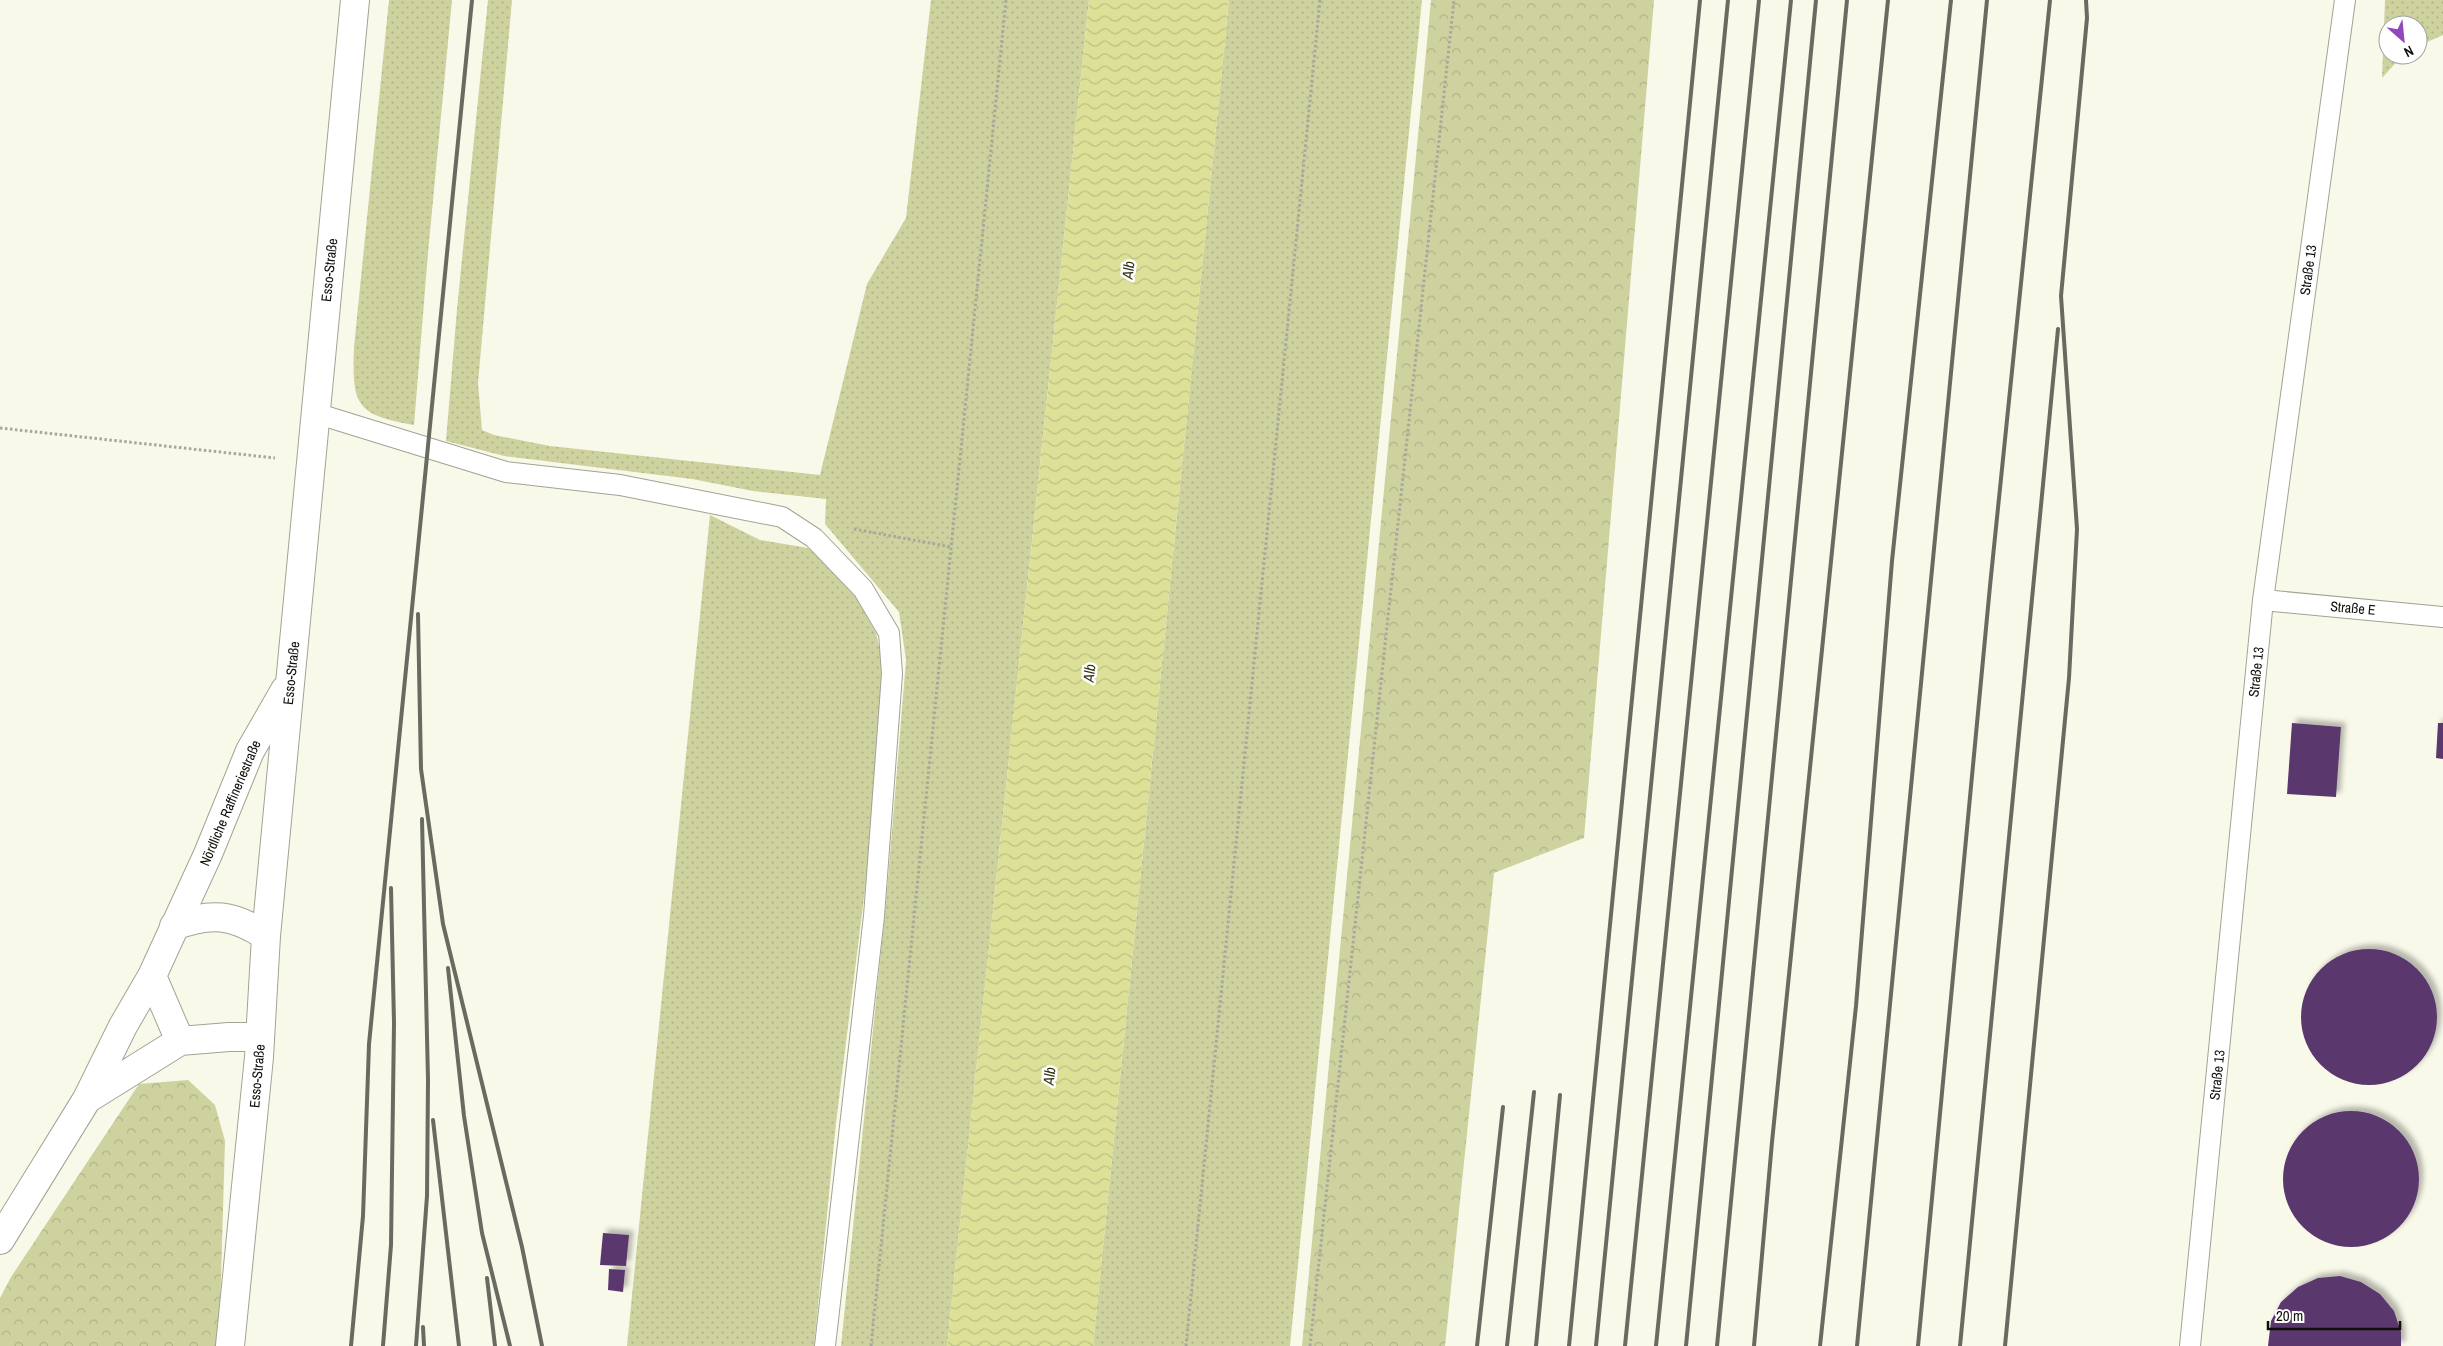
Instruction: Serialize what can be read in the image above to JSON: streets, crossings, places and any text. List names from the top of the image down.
{
  "streets": {
    "street": ["Esso-Straße", "Nördliche Raffineriestraße"],
    "lane": ["Straße 13", "Straße E"]
  },
  "crossings": [
    ["Esso-Straße", "Nördliche Raffineriestraße"],
    ["Straße 13", "Straße E"]
  ],
  "water": ["Alb"],
  "scale_bar": "20 m",
  "north": "bottom right"
}
